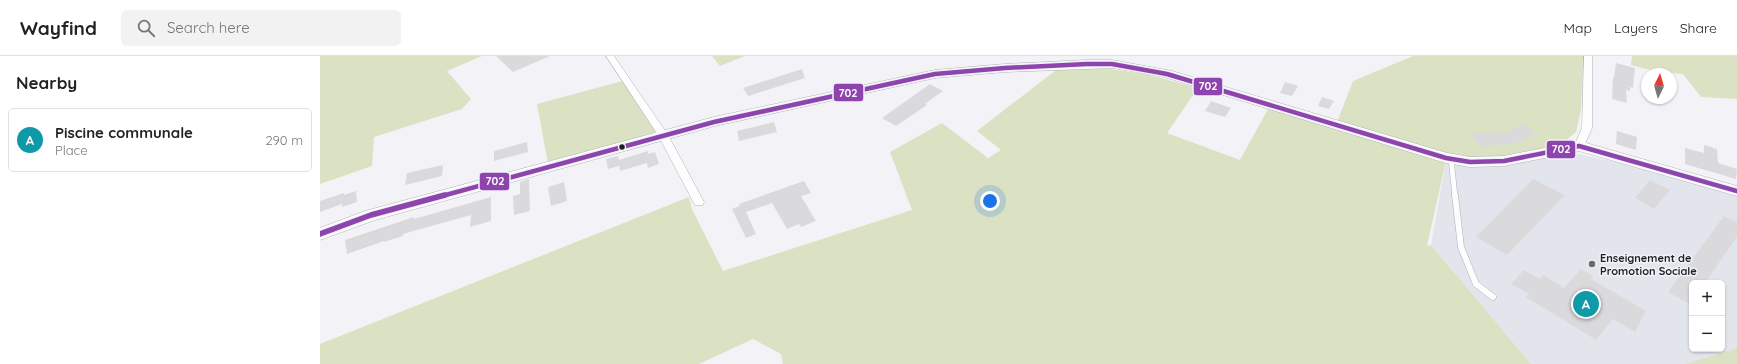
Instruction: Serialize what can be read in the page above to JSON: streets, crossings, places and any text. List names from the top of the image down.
{
  "places": ["Enseignement de Promotion Sociale"],
  "lines": ["transit line 702"],
  "north": "top",
  "page": {
    "header": "Wayfind",
    "search": "Search here",
    "nav": ["Map", "Layers", "Share"],
    "heading": "Nearby",
    "list": [
      {
        "mark": "A",
        "name": "Piscine communale",
        "note": "Place",
        "value": "290 m"
      }
    ],
    "map_buttons": ["+", "−"],
    "pins": "A"
  }
}
